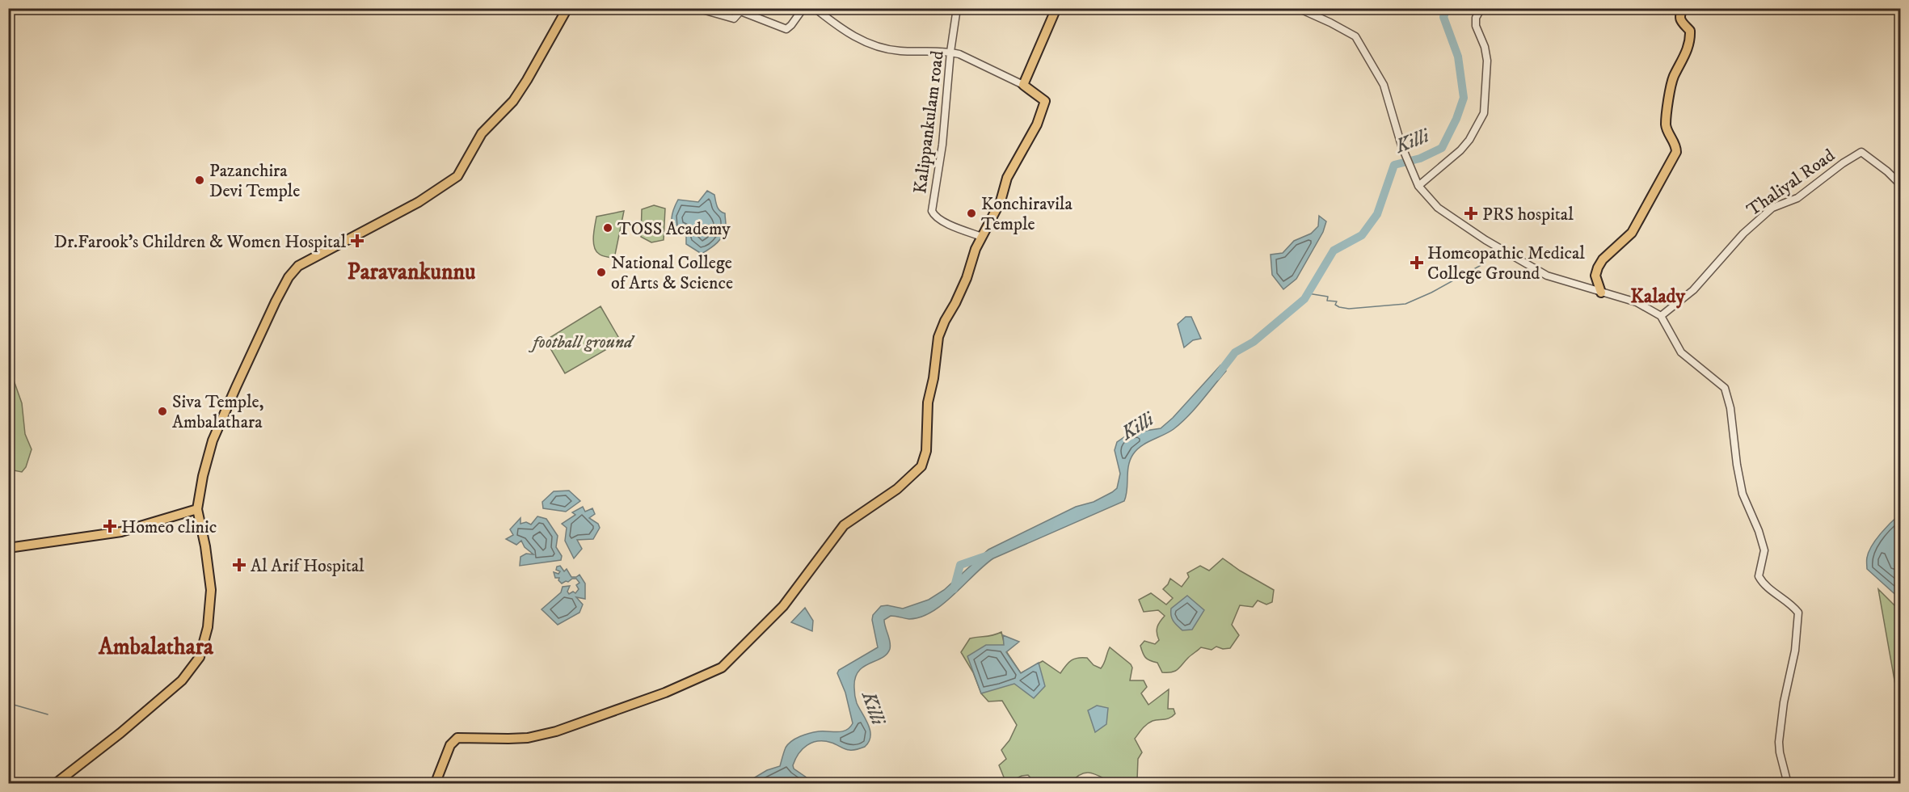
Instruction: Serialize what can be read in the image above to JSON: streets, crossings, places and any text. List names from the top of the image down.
{
  "streets": {
    "street": ["Kalippankulam road", "Thaliyal Road"]
  },
  "districts": ["Paravankunnu", "Kalady", "Ambalathara"],
  "water": ["Killi"],
  "parks": ["football ground"],
  "places": {
    "other": [
      "Pazanchira Devi Temple",
      "Konchiravila Temple",
      "TOSS Academy",
      "National College of Arts & Science",
      "Siva Temple, Ambalathara"
    ],
    "health": [
      "PRS hospital",
      "Dr.Farook's Children & Women Hospital",
      "Homeopathic Medical College Ground",
      "Homeo clinic",
      "Al Arif Hospital"
    ]
  }
}
